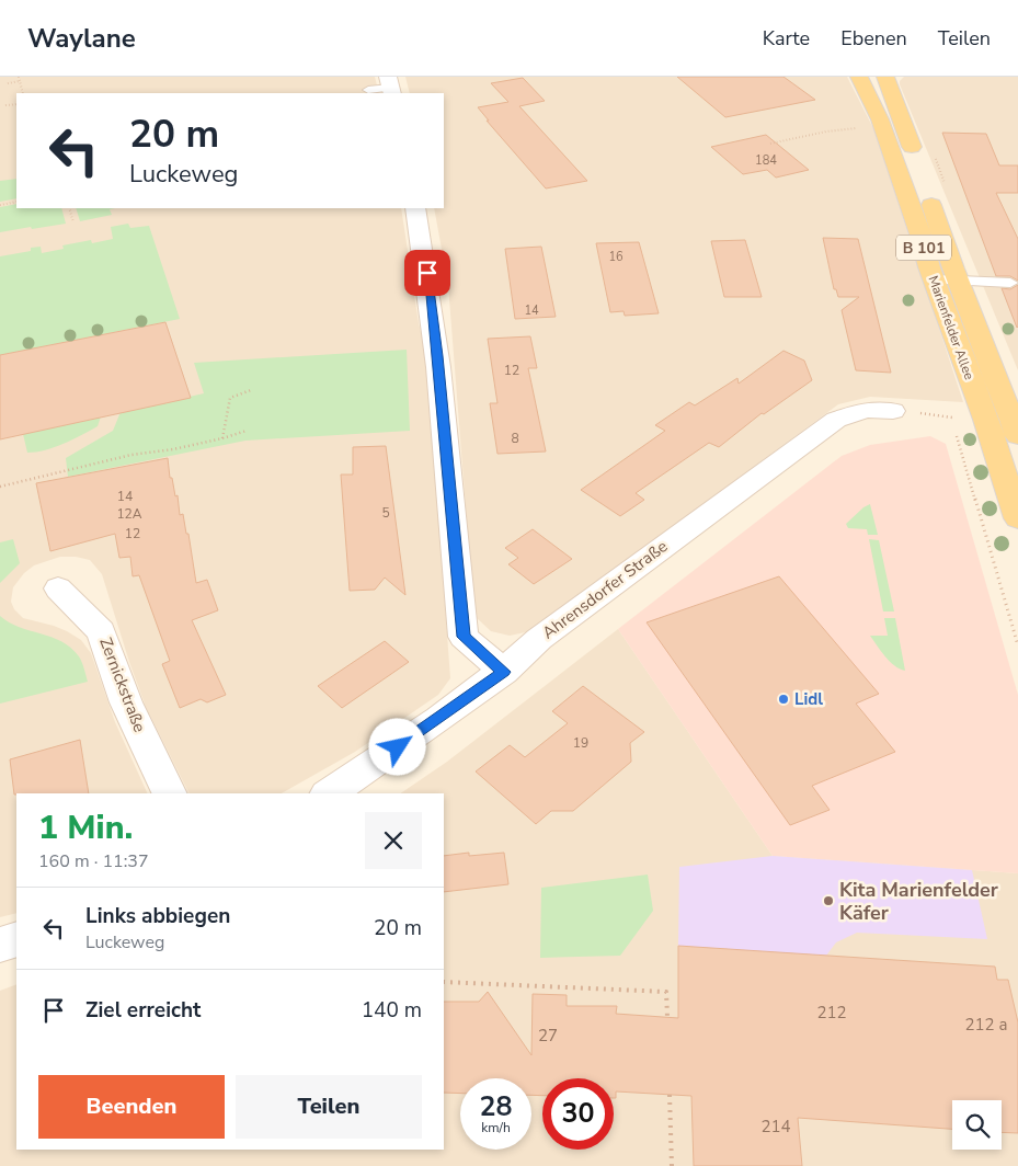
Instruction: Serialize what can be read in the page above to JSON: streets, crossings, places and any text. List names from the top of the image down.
{
  "streets": {
    "main road": ["B 101", "Marienfelder Allee"],
    "street": ["Ahrensdorfer Straße", "Zernickstraße"]
  },
  "places": ["Lidl", "Kita Marienfelder Käfer"],
  "house_numbers": [
    "184",
    "16",
    "14",
    "12",
    "8",
    "14",
    "5",
    "12A",
    "12",
    "19",
    "212",
    "212 a",
    "27",
    "214"
  ],
  "page": {
    "header": "Waylane",
    "nav": ["Karte", "Ebenen", "Teilen"],
    "turn": ["20 m", "Luckeweg"],
    "heading": ["1 Min.", "160 m · 11:37"],
    "list": [
      {
        "name": "Links abbiegen",
        "note": "Luckeweg",
        "value": "20 m"
      },
      {
        "name": "Ziel erreicht",
        "value": "140 m"
      }
    ],
    "buttons": ["Beenden", "Teilen"],
    "speed": "28 km/h",
    "limit": "30"
  }
}
